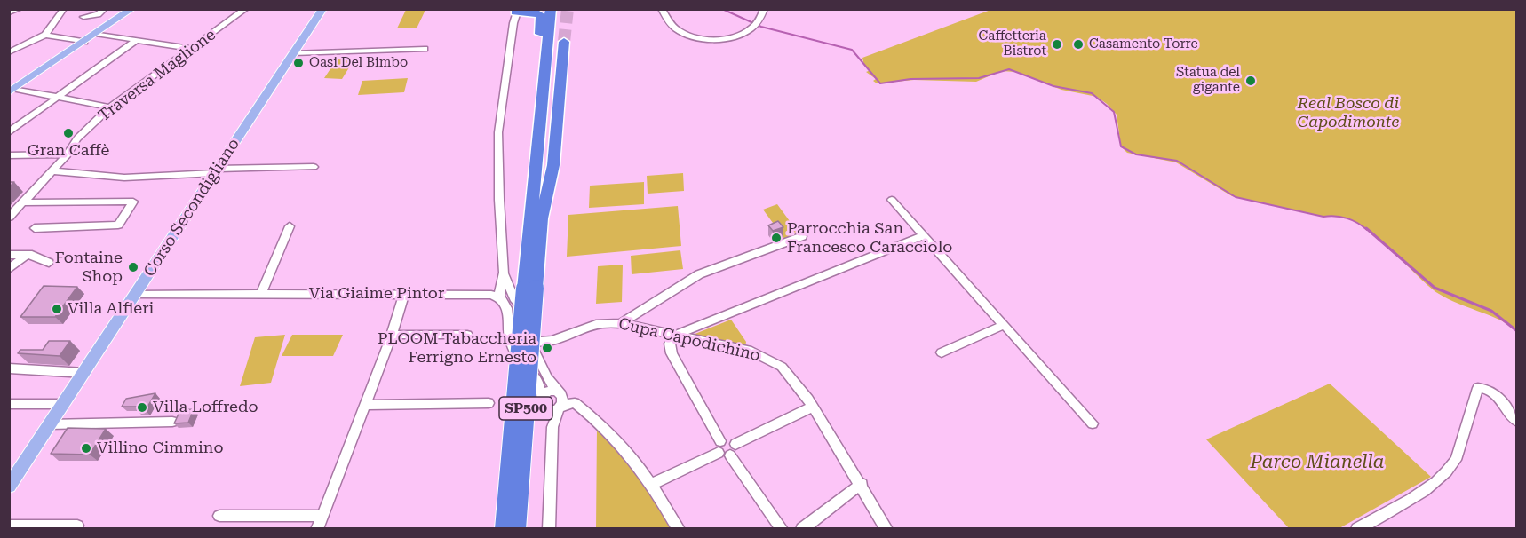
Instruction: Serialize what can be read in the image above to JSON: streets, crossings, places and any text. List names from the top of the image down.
{
  "streets": {
    "highway": ["SP500"],
    "main road": ["Corso Secondigliano"],
    "street": ["Traversa Maglione", "Via Giaime Pintor", "Cupa Capodichino"]
  },
  "crossings": [
    ["Corso Secondigliano", "Via Giaime Pintor"],
    ["Via Giaime Pintor", "SP500"]
  ],
  "parks": ["Real Bosco di Capodimonte", "Parco Mianella"],
  "places": [
    "Caffetteria Bistrot",
    "Casamento Torre",
    "Oasi Del Bimbo",
    "Statua del gigante",
    "Gran Caffè",
    "Parrocchia San Francesco Caracciolo",
    "Fontaine Shop",
    "Villa Alfieri",
    "PLOOM Tabaccheria Ferrigno Ernesto",
    "Villa Loffredo",
    "Villino Cimmino"
  ]
}
